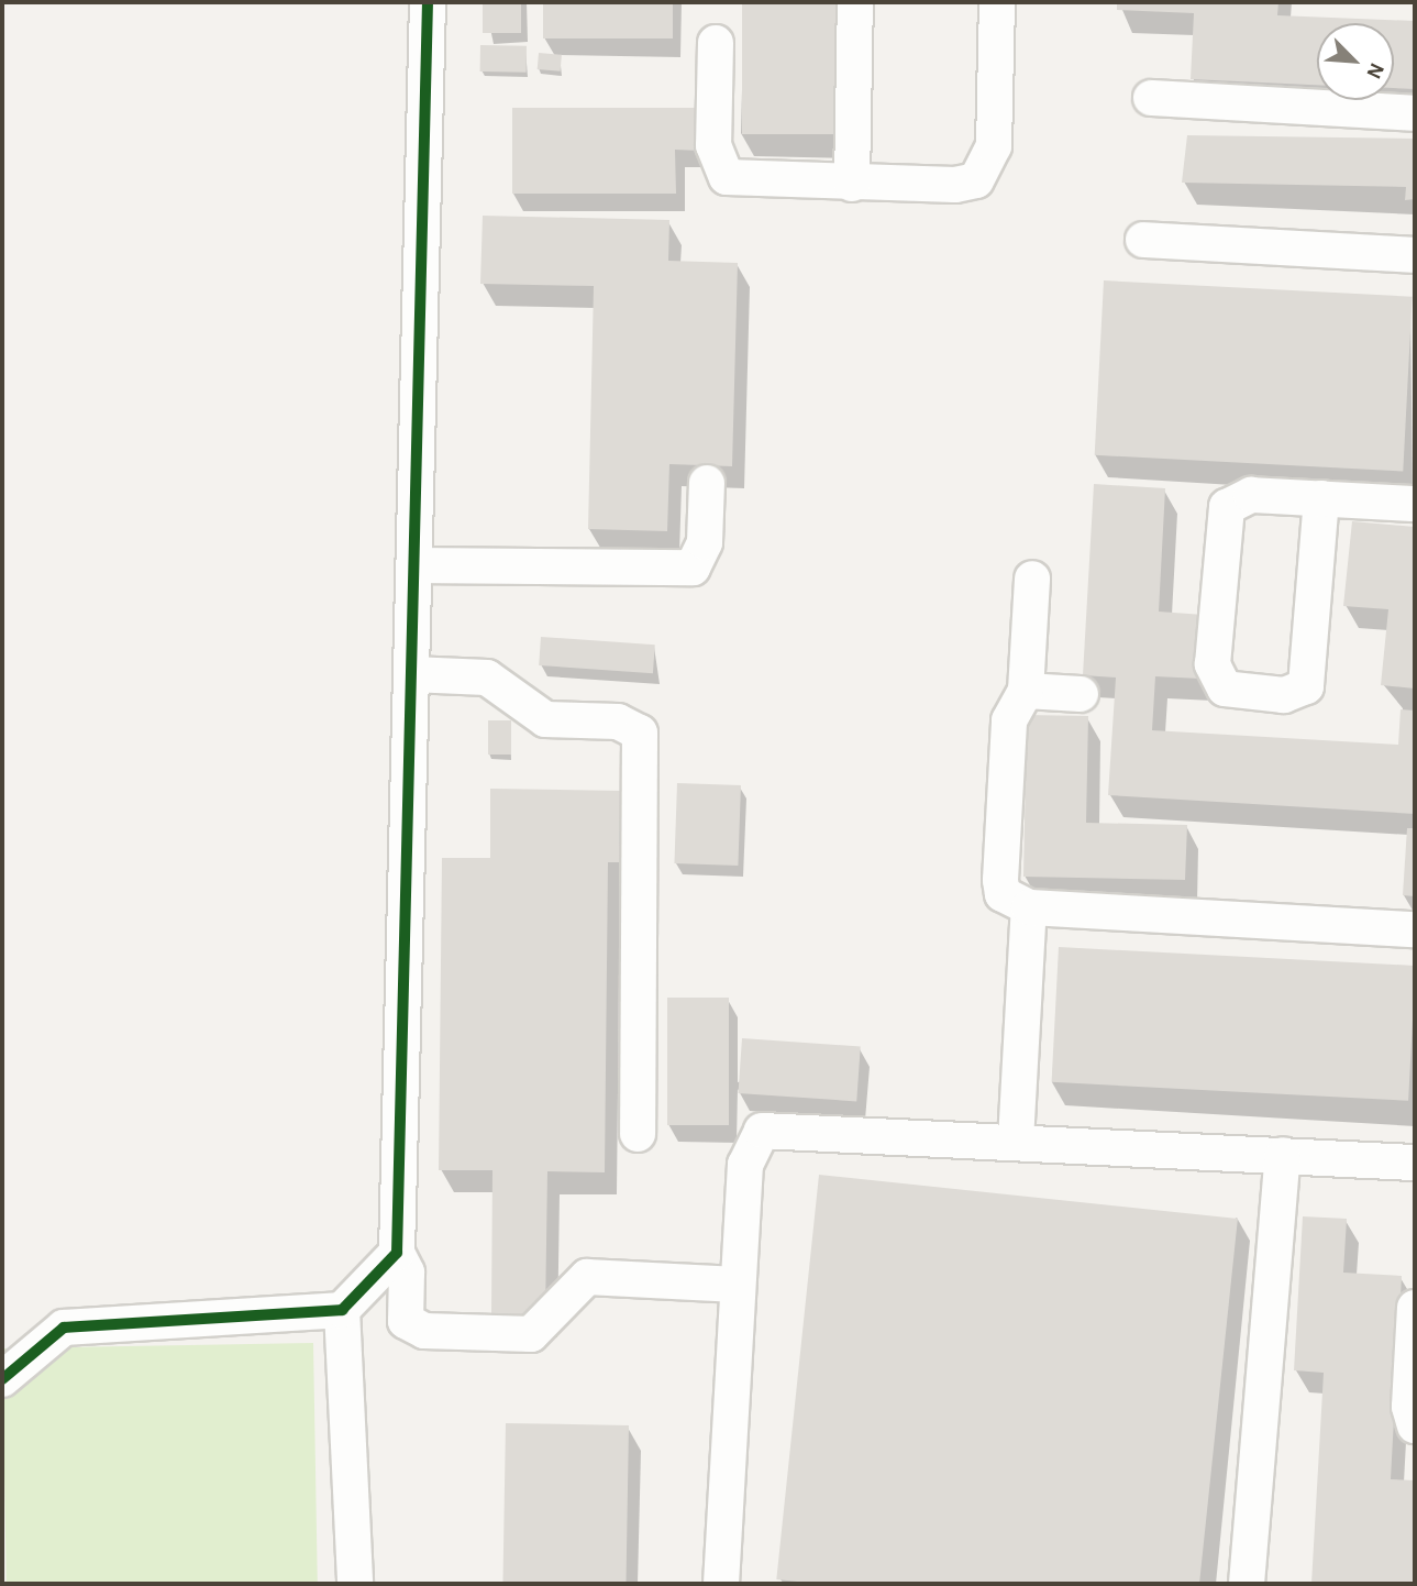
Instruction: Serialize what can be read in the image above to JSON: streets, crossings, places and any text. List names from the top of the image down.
{
  "north": "bottom right"
}
